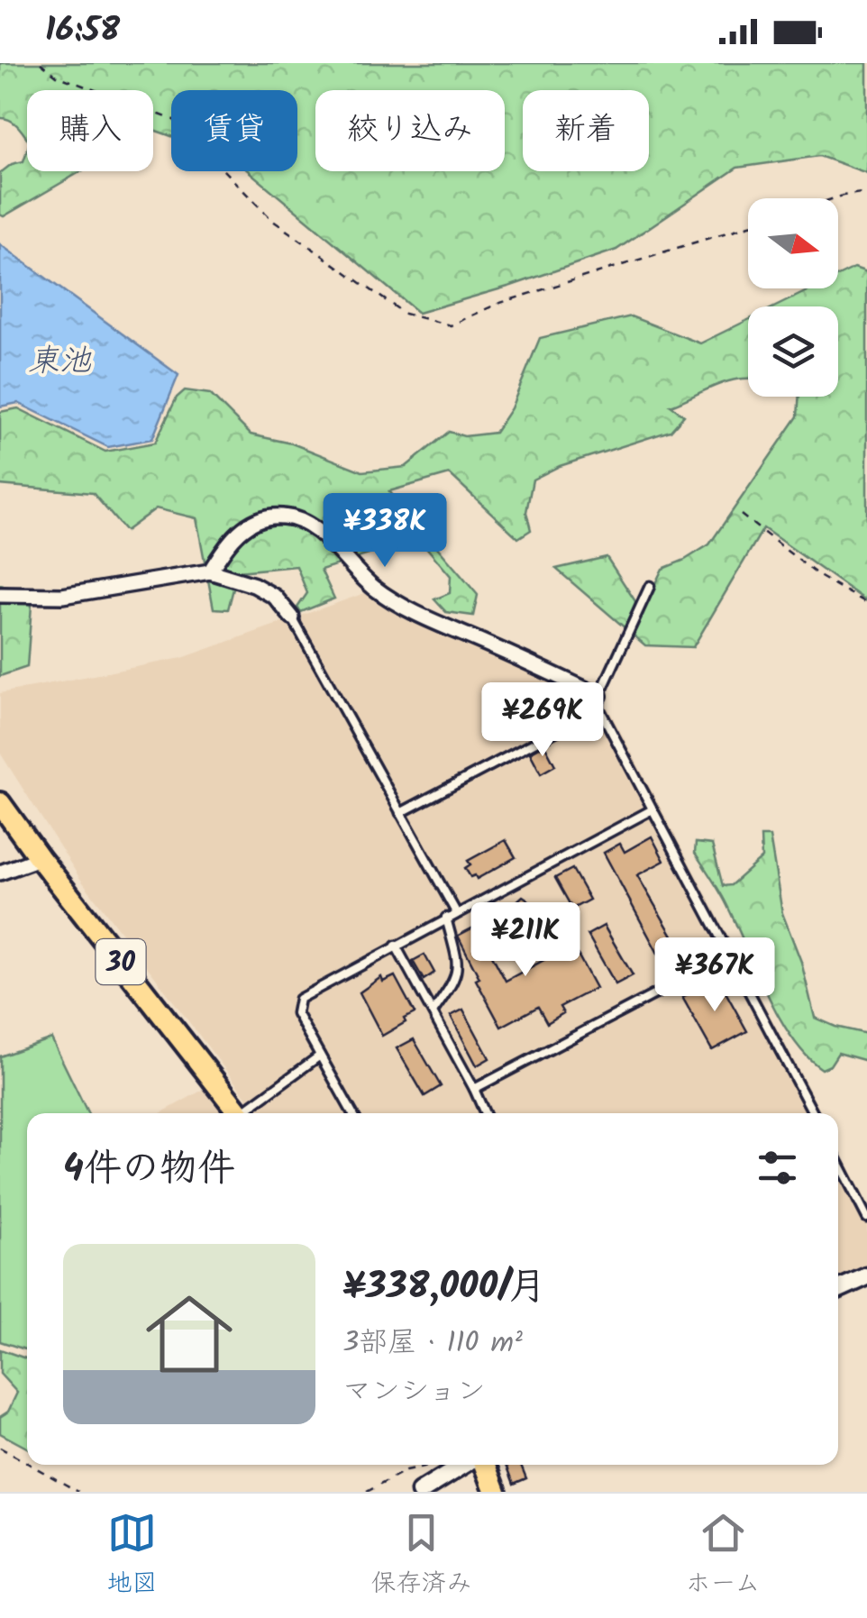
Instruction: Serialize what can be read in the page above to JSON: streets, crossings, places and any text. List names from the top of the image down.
{
  "streets": {
    "main road": ["30"]
  },
  "water": ["東池"],
  "north": "right",
  "page": {
    "status": "16:58",
    "chip": [
      "購入",
      "賃貸",
      "絞り込み",
      "新着"
    ],
    "price": [
      "¥338K",
      "¥269K",
      "¥211K",
      "¥367K"
    ],
    "heading": "4件の物件",
    "list": [
      {
        "name": "¥338,000/月",
        "note": "3部屋 · 110 m² · マンション"
      }
    ],
    "tabs": ["地図", "保存済み", "ホーム"]
  }
}
